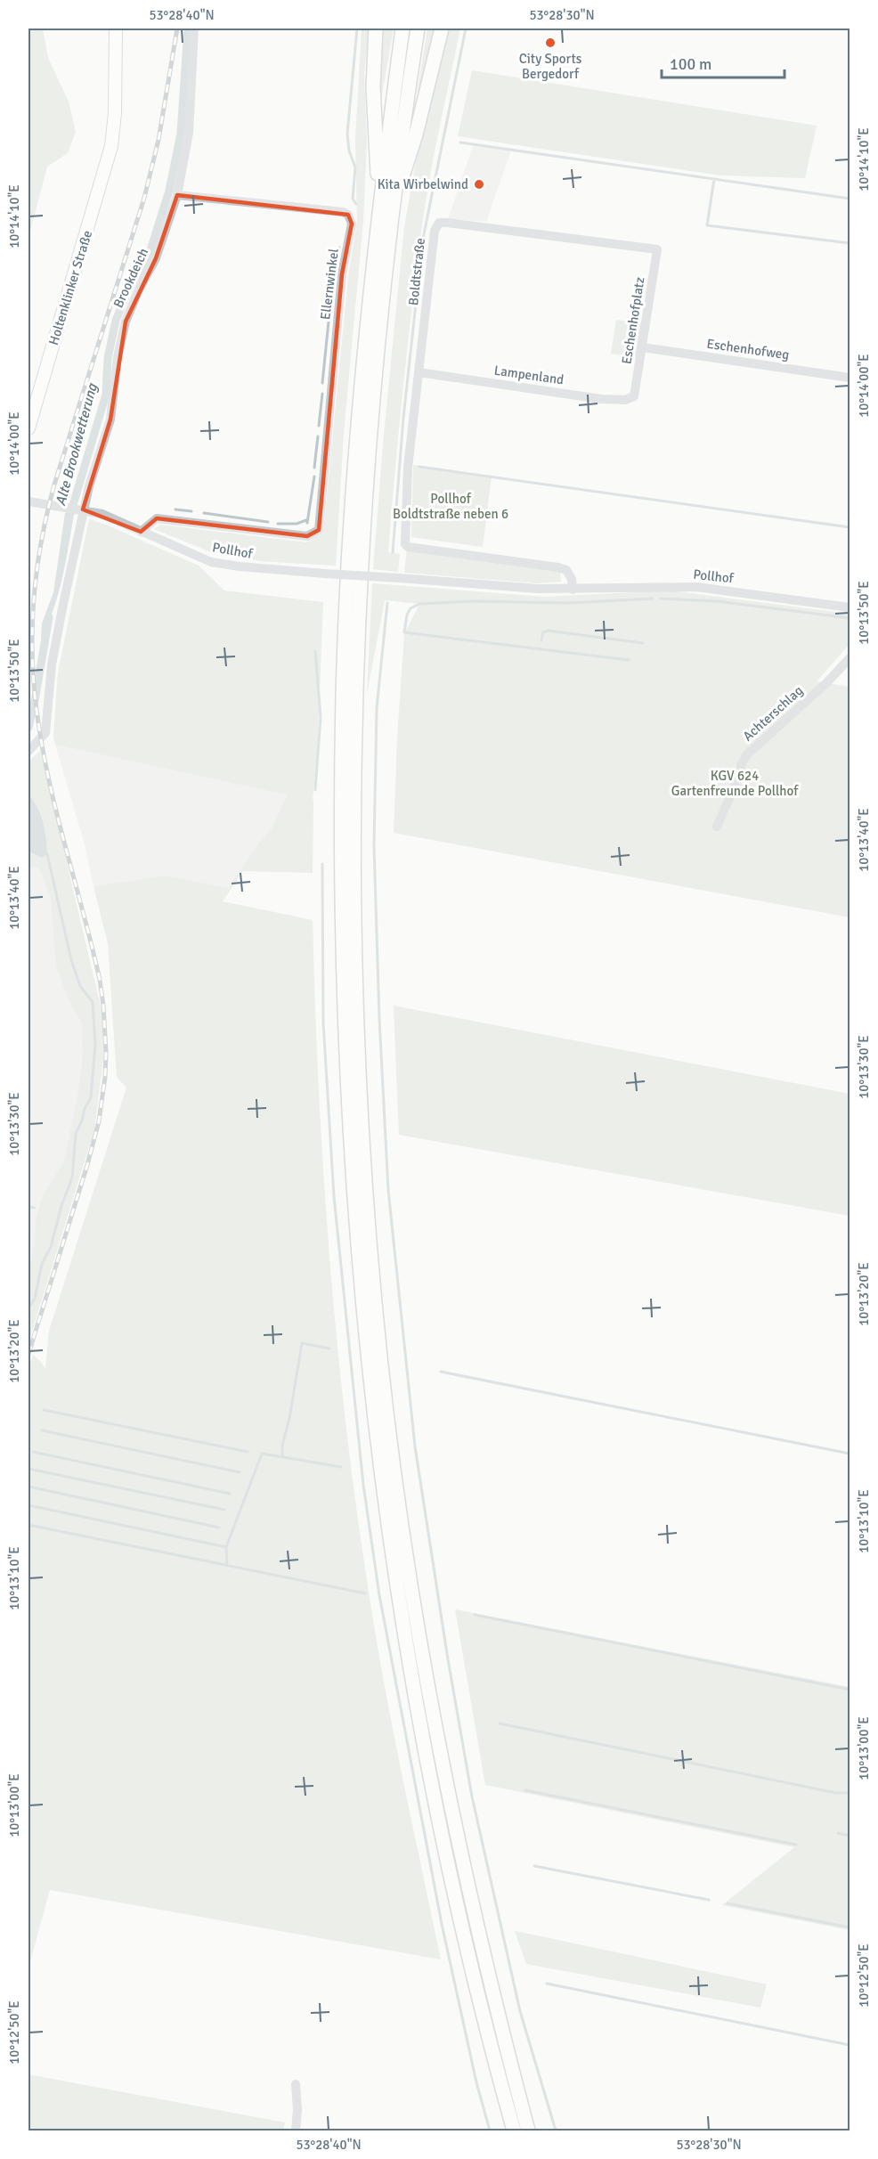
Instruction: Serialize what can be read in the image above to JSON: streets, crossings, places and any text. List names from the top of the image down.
{
  "streets": {
    "main road": ["Holtenklinker Straße"],
    "street": [
      "Boldtstraße",
      "Brookdeich",
      "Ellernwinkel",
      "Eschenhofplatz",
      "Eschenhofweg",
      "Lampenland",
      "Pollhof",
      "Achterschlag"
    ]
  },
  "crossings": [
    ["Boldtstraße", "Eschenhofplatz"],
    ["Boldtstraße", "Lampenland"],
    ["Boldtstraße", "Pollhof"],
    ["Brookdeich", "Ellernwinkel"],
    ["Brookdeich", "Pollhof"],
    ["Ellernwinkel", "Pollhof"],
    ["Eschenhofplatz", "Eschenhofweg"],
    ["Eschenhofplatz", "Lampenland"]
  ],
  "water": ["Alte Brookwetterung"],
  "parks": ["Pollhof Boldtstraße neben 6", "KGV 624 Gartenfreunde Pollhof"],
  "places": ["City Sports Bergedorf", "Kita Wirbelwind"],
  "scale_bar": "100 m",
  "coordinates": [
    "53°28'40\"N",
    "53°28'30\"N",
    "10°14'10\"E",
    "10°14'00\"E",
    "10°13'50\"E",
    "10°13'40\"E",
    "10°13'30\"E",
    "10°13'20\"E",
    "10°13'10\"E",
    "10°13'00\"E",
    "10°12'50\"E"
  ]
}
